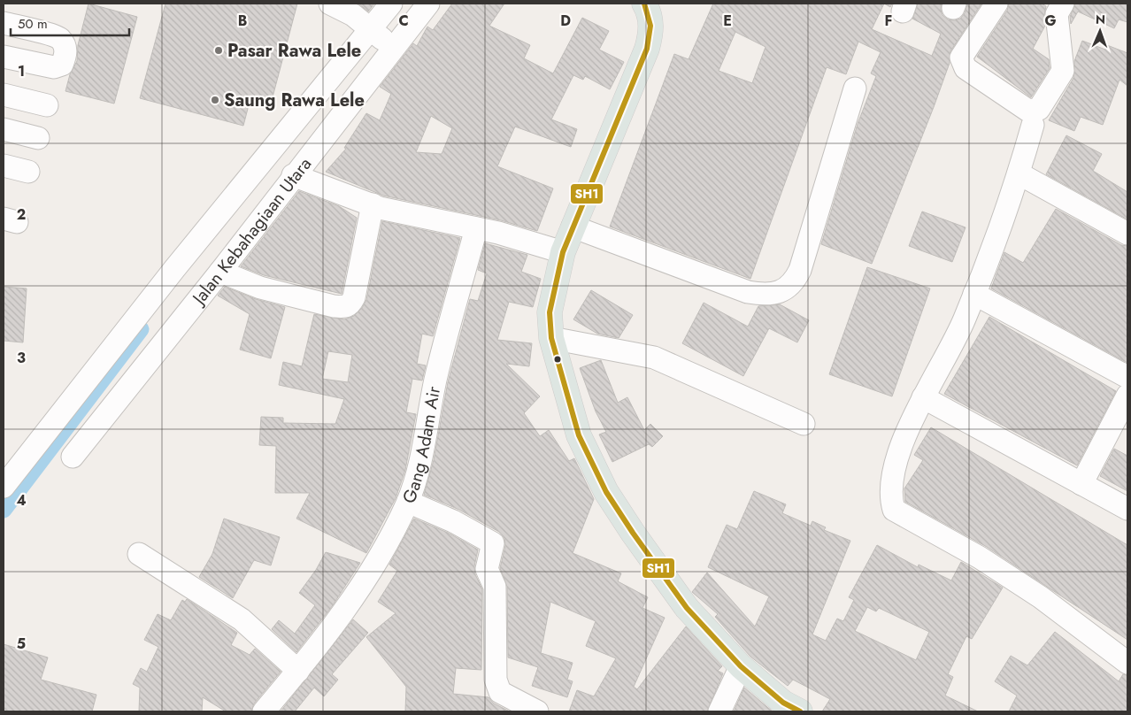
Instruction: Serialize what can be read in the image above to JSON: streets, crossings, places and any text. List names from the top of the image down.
{
  "streets": {
    "street": ["Jalan Kebahagiaan Utara", "Gang Adam Air"]
  },
  "places": ["Pasar Rawa Lele", "Saung Rawa Lele"],
  "lines": ["transit line SH1"],
  "scale_bar": "50 m",
  "north": "top",
  "grid": {
    "columns": [
      "B",
      "C",
      "D",
      "E",
      "F",
      "G"
    ],
    "rows": [
      "1",
      "2",
      "3",
      "4",
      "5"
    ]
  }
}
